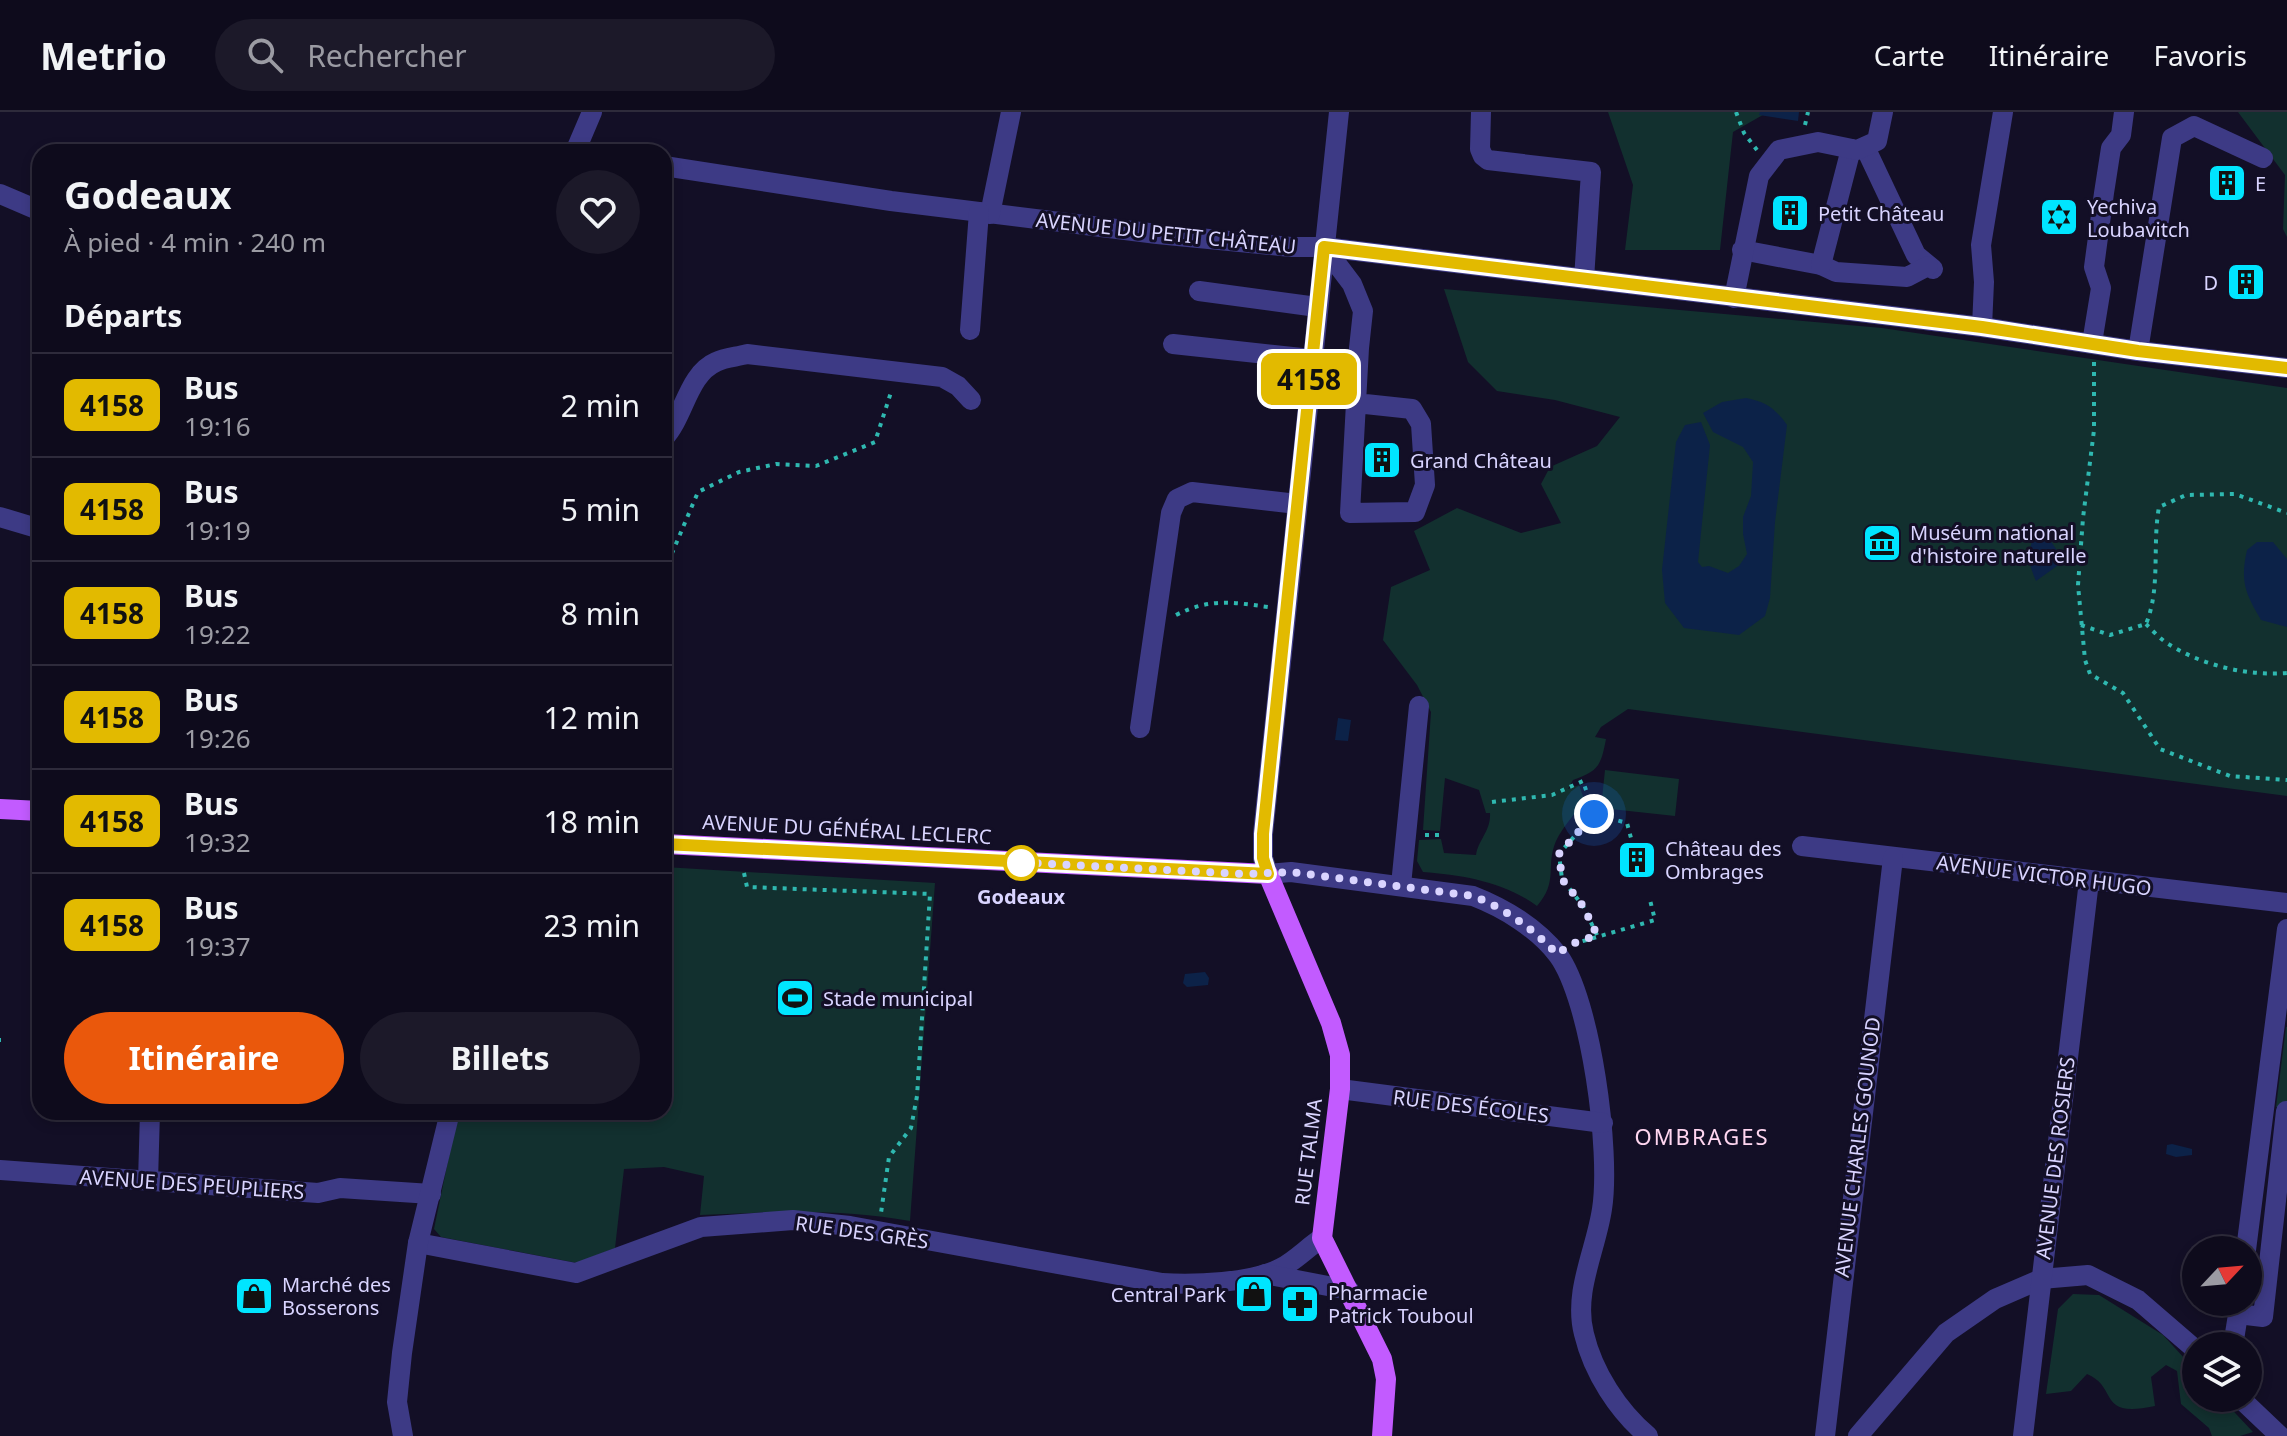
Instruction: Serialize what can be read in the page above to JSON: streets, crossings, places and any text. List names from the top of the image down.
{
  "streets": {
    "main road": ["AVENUE DU GÉNÉRAL LECLERC", "RUE TALMA"],
    "street": [
      "AVENUE DU PETIT CHÂTEAU",
      "AVENUE VICTOR HUGO",
      "RUE DES ÉCOLES",
      "AVENUE CHARLES GOUNOD",
      "AVENUE DES ROSIERS",
      "AVENUE DES PEUPLIERS",
      "RUE DES GRÈS"
    ]
  },
  "crossings": [
    ["AVENUE DU GÉNÉRAL LECLERC", "RUE TALMA"],
    ["AVENUE VICTOR HUGO", "AVENUE CHARLES GOUNOD"],
    ["AVENUE VICTOR HUGO", "AVENUE DES ROSIERS"],
    ["RUE DES ÉCOLES", "RUE TALMA"],
    ["RUE TALMA", "RUE DES GRÈS"]
  ],
  "districts": ["OMBRAGES"],
  "places": {
    "building": [
      "E",
      "Petit Château",
      "D",
      "Grand Château",
      "Château des Ombrages"
    ],
    "synagogue": ["Yechiva Loubavitch"],
    "museum": ["Muséum national d'histoire naturelle"],
    "other": ["Godeaux"],
    "sports": ["Stade municipal"],
    "shop": ["Central Park", "Marché des Bosserons"],
    "pharmacy": ["Pharmacie Patrick Touboul"]
  },
  "lines": ["bus line 4158"],
  "north": "top right",
  "page": {
    "header": "Metrio",
    "search": "Rechercher",
    "nav": ["Carte", "Itinéraire", "Favoris"],
    "on_map": "4158",
    "heading": [
      ["Godeaux", "À pied · 4 min · 240 m"],
      "Départs"
    ],
    "list": [
      {
        "mark": "4158",
        "name": "Bus",
        "note": "19:16",
        "value": "2 min"
      },
      {
        "mark": "4158",
        "name": "Bus",
        "note": "19:19",
        "value": "5 min"
      },
      {
        "mark": "4158",
        "name": "Bus",
        "note": "19:22",
        "value": "8 min"
      },
      {
        "mark": "4158",
        "name": "Bus",
        "note": "19:26",
        "value": "12 min"
      },
      {
        "mark": "4158",
        "name": "Bus",
        "note": "19:32",
        "value": "18 min"
      },
      {
        "mark": "4158",
        "name": "Bus",
        "note": "19:37",
        "value": "23 min"
      }
    ],
    "buttons": ["Itinéraire", "Billets"]
  }
}
